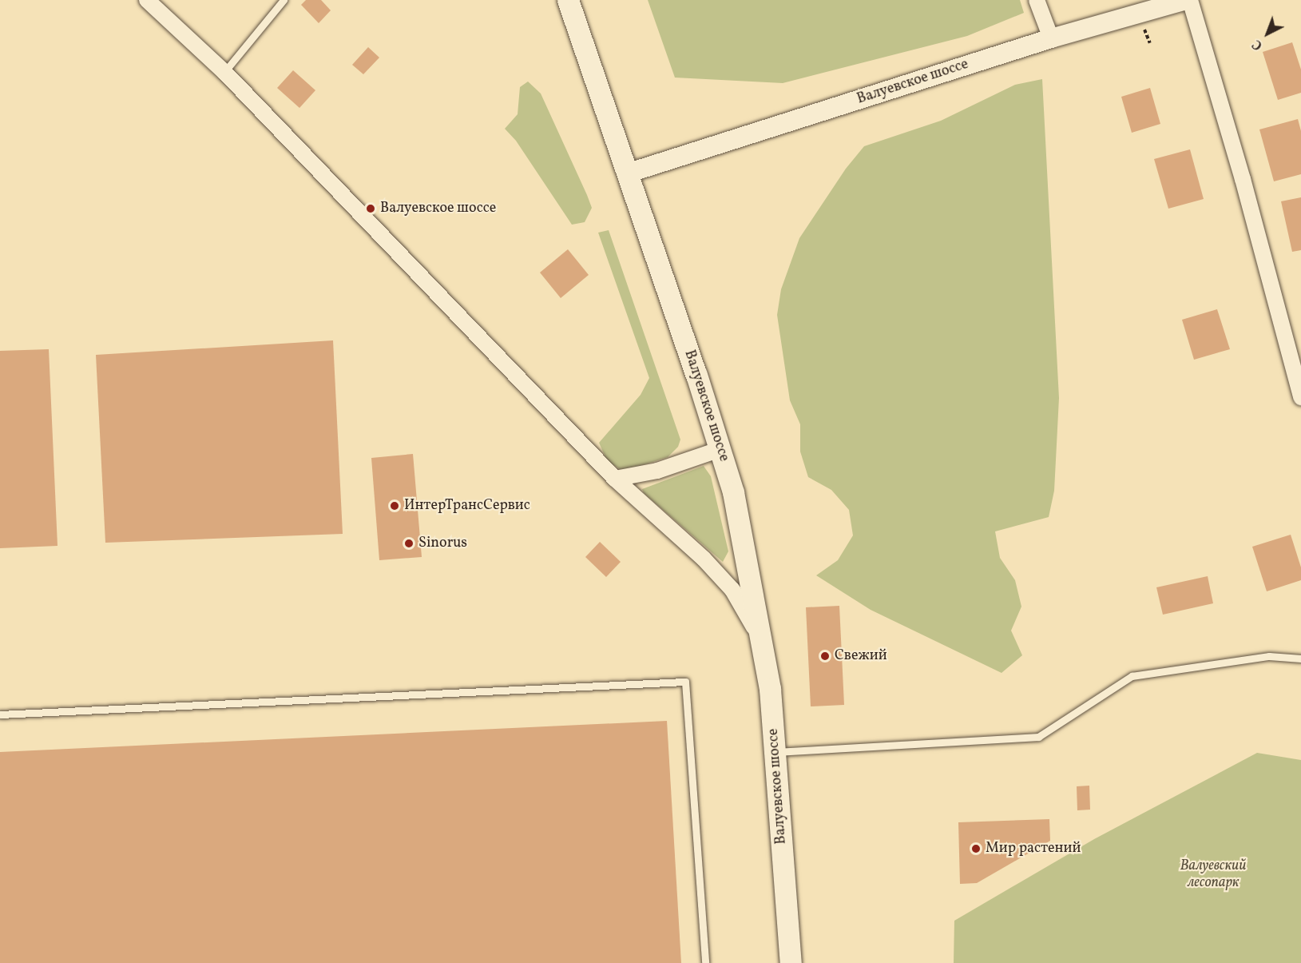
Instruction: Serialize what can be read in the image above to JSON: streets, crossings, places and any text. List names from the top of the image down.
{
  "streets": {
    "main road": ["Валуевское шоссе"]
  },
  "parks": ["Валуевский лесопарк"],
  "places": [
    "Валуевское шоссе",
    "ИнтерТрансСервис",
    "Sinorus",
    "Свежий",
    "Мир растений"
  ],
  "north": "bottom left"
}
